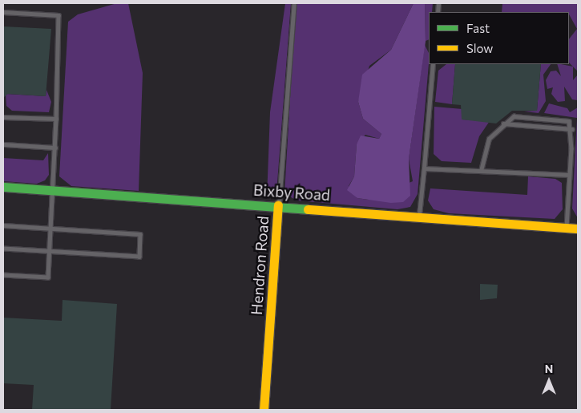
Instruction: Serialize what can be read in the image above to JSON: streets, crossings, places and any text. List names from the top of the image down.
{
  "streets": {
    "street": ["Bixby Road", "Hendron Road"]
  },
  "crossings": [
    ["Bixby Road", "Hendron Road"]
  ],
  "legend": ["Fast", "Slow"],
  "north": "top"
}
